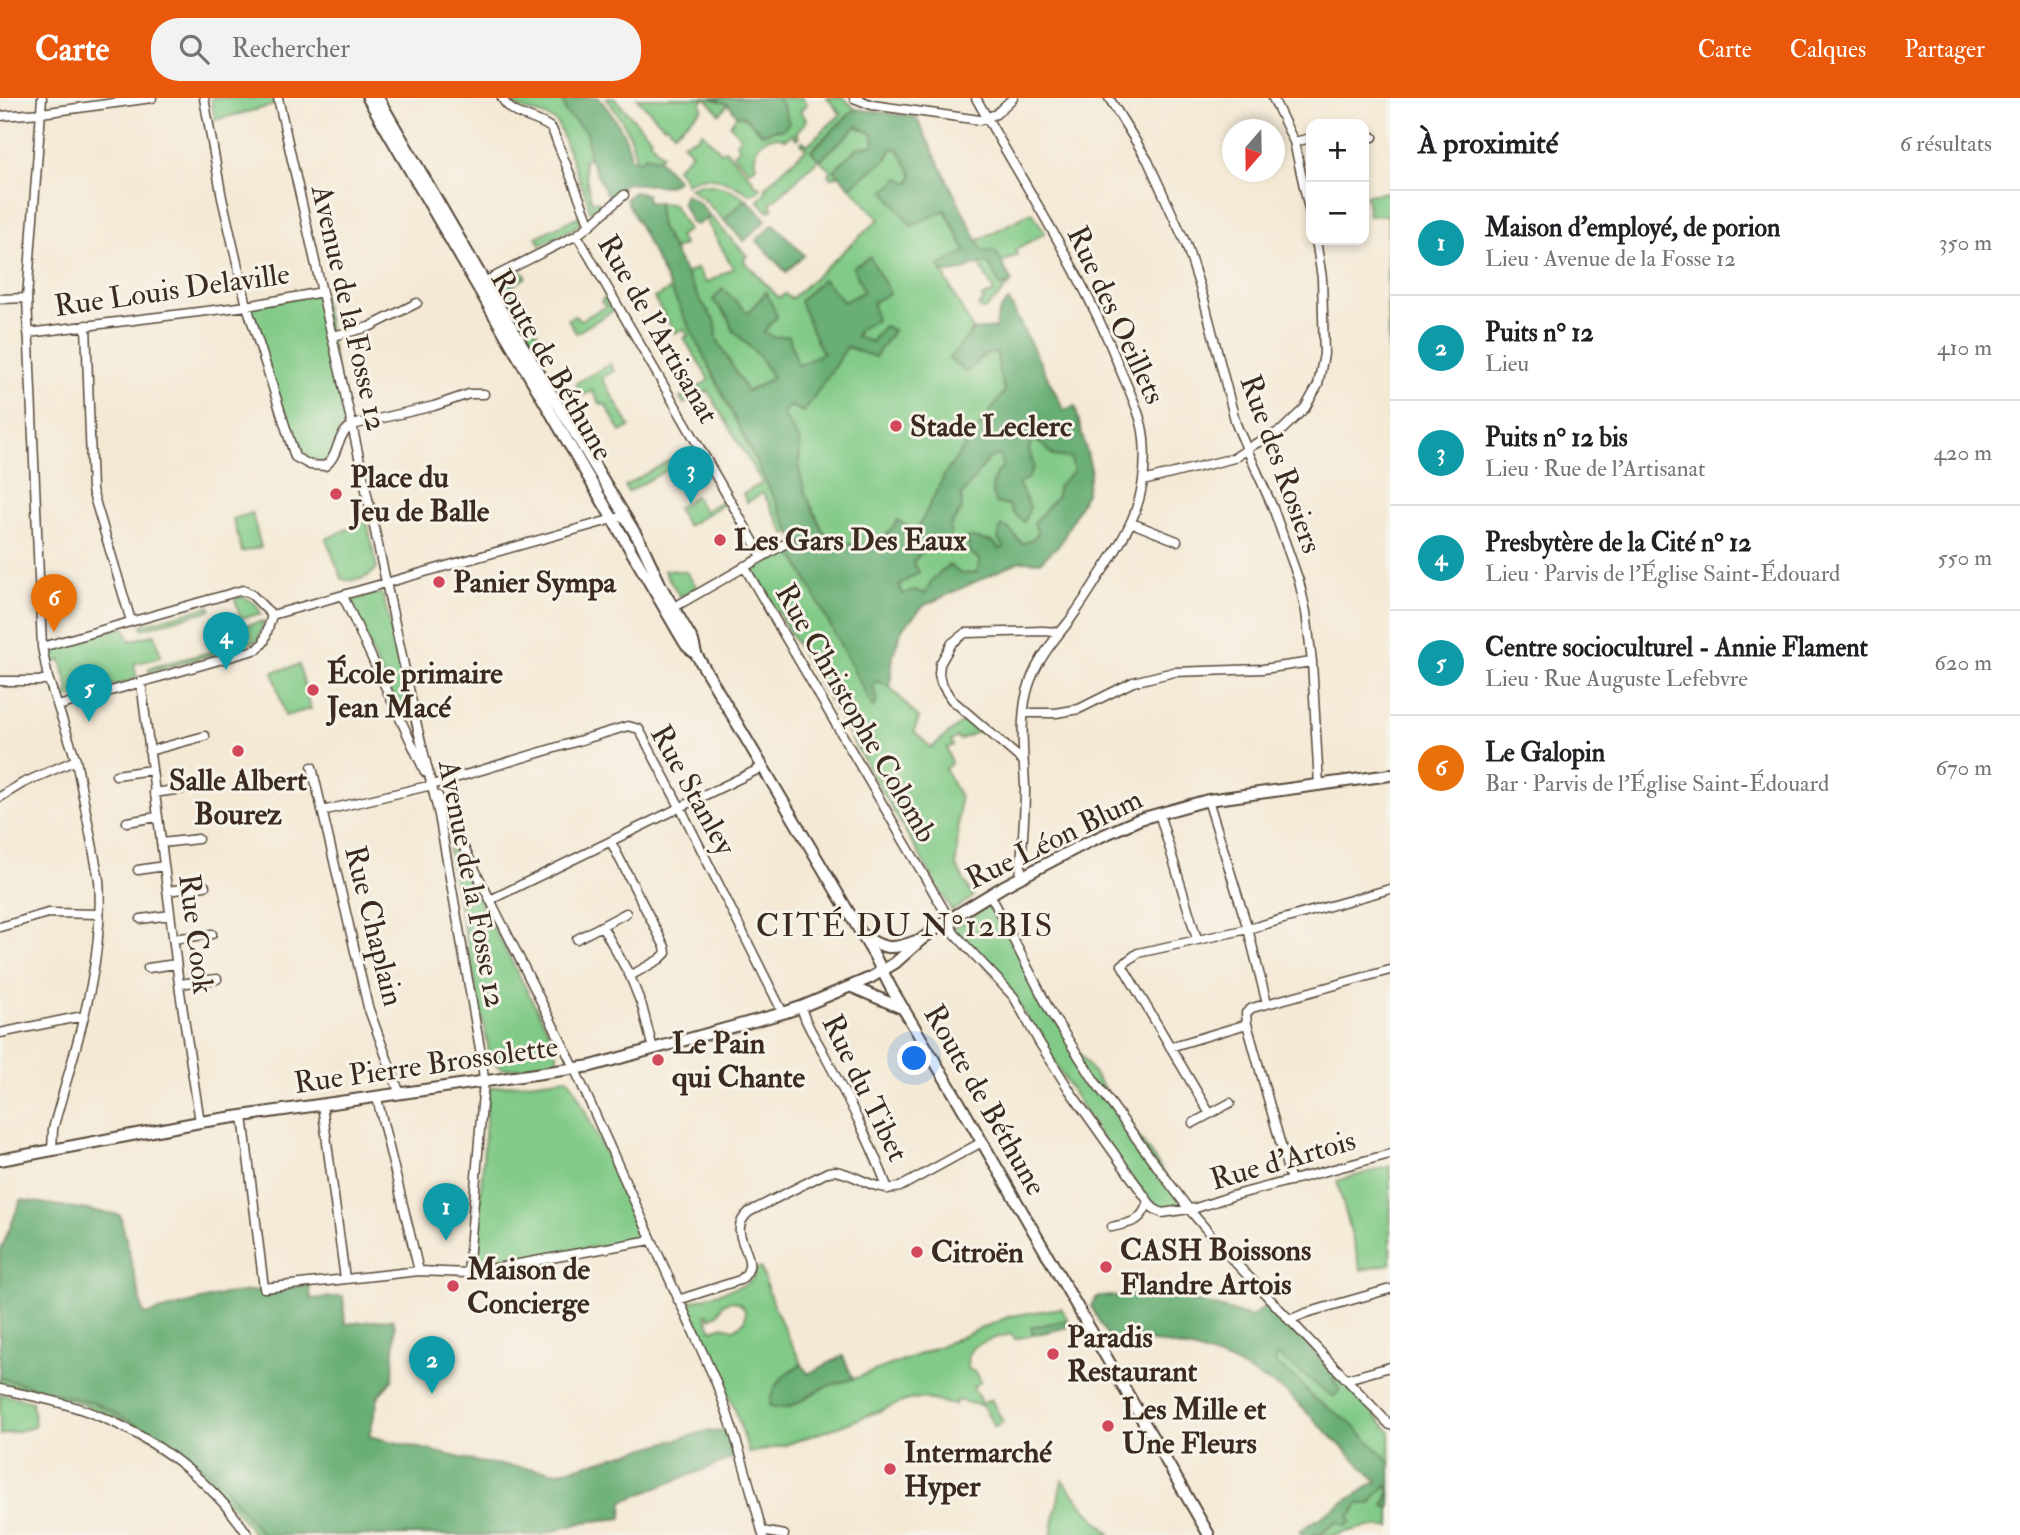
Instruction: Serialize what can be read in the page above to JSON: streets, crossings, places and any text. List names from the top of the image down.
{
  "streets": {
    "main road": ["Route de Béthune", "Rue Léon Blum", "Rue Pierre Brossolette"],
    "street": [
      "Rue Louis Delaville",
      "Avenue de la Fosse 12",
      "Rue des Oeillets",
      "Rue de l'Artisanat",
      "Rue des Rosiers",
      "Rue Christophe Colomb",
      "Rue Stanley",
      "Rue Chaplain",
      "Rue Cook",
      "Rue du Tibet",
      "Rue d'Artois"
    ]
  },
  "crossings": [
    ["Rue Louis Delaville", "Avenue de la Fosse 12"],
    ["Avenue de la Fosse 12", "Rue Stanley"],
    ["Avenue de la Fosse 12", "Rue Pierre Brossolette"],
    ["Rue des Oeillets", "Rue Léon Blum"],
    ["Rue de l'Artisanat", "Route de Béthune"],
    ["Route de Béthune", "Rue Léon Blum"],
    ["Route de Béthune", "Rue Pierre Brossolette"],
    ["Route de Béthune", "Rue du Tibet"],
    ["Rue des Rosiers", "Rue Léon Blum"],
    ["Rue Christophe Colomb", "Rue Léon Blum"],
    ["Rue Christophe Colomb", "Rue d'Artois"],
    ["Rue Stanley", "Rue Chaplain"],
    ["Rue Stanley", "Rue Pierre Brossolette"],
    ["Rue Léon Blum", "Rue Pierre Brossolette"],
    ["Rue Chaplain", "Rue Pierre Brossolette"],
    ["Rue Cook", "Rue Pierre Brossolette"],
    ["Rue Pierre Brossolette", "Rue du Tibet"]
  ],
  "districts": ["CITÉ DU N°12BIS"],
  "places": [
    "Stade Leclerc",
    "Place du Jeu de Balle",
    "Les Gars Des Eaux",
    "Panier Sympa",
    "École primaire Jean Macé",
    "Salle Albert Bourez",
    "Le Pain qui Chante",
    "Citroën",
    "CASH Boissons Flandre Artois",
    "Maison de Concierge",
    "Paradis Restaurant",
    "Les Mille et Une Fleurs",
    "Intermarché Hyper"
  ],
  "north": "bottom",
  "page": {
    "header": "Carte",
    "search": "Rechercher",
    "nav": ["Carte", "Calques", "Partager"],
    "heading": ["À proximité", "6 résultats"],
    "map_buttons": ["+", "−"],
    "list": [
      {
        "mark": "1",
        "name": "Maison d'employé, de porion",
        "note": "Lieu · Avenue de la Fosse 12",
        "value": "350 m"
      },
      {
        "mark": "2",
        "name": "Puits n° 12",
        "note": "Lieu",
        "value": "410 m"
      },
      {
        "mark": "3",
        "name": "Puits n° 12 bis",
        "note": "Lieu · Rue de l'Artisanat",
        "value": "420 m"
      },
      {
        "mark": "4",
        "name": "Presbytère de la Cité n° 12",
        "note": "Lieu · Parvis de l'Église Saint-Édouard",
        "value": "550 m"
      },
      {
        "mark": "5",
        "name": "Centre socioculturel - Annie Flament",
        "note": "Lieu · Rue Auguste Lefebvre",
        "value": "620 m"
      },
      {
        "mark": "6",
        "name": "Le Galopin",
        "note": "Bar · Parvis de l'Église Saint-Édouard",
        "value": "670 m"
      }
    ],
    "pins": [
      "3",
      "6",
      "4",
      "5",
      "1",
      "2"
    ]
  }
}
